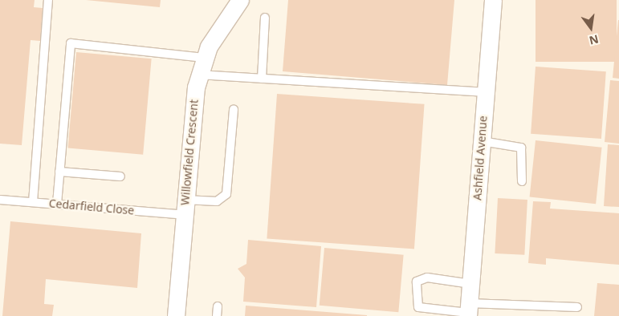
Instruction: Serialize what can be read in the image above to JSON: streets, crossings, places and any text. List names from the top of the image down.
{
  "streets": {
    "street": ["Willowfield Crescent", "Ashfield Avenue"],
    "lane": ["Cedarfield Close"]
  },
  "crossings": [
    ["Willowfield Crescent", "Cedarfield Close"]
  ],
  "north": "bottom"
}
